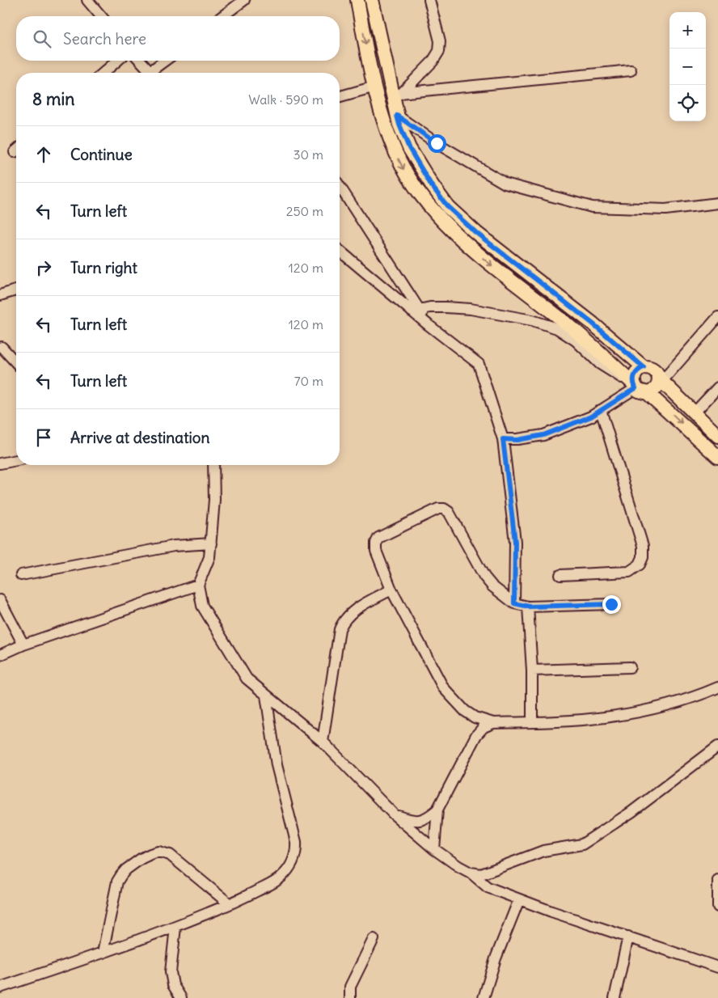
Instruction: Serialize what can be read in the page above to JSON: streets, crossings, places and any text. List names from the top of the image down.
{
  "page": {
    "map_buttons": ["+", "−"],
    "search": "Search here",
    "heading": ["8 min", "Walk · 590 m"],
    "list": [
      ["Continue", "30 m"],
      ["Turn left", "250 m"],
      ["Turn right", "120 m"],
      ["Turn left", "120 m"],
      ["Turn left", "70 m"],
      "Arrive at destination"
    ]
  }
}
